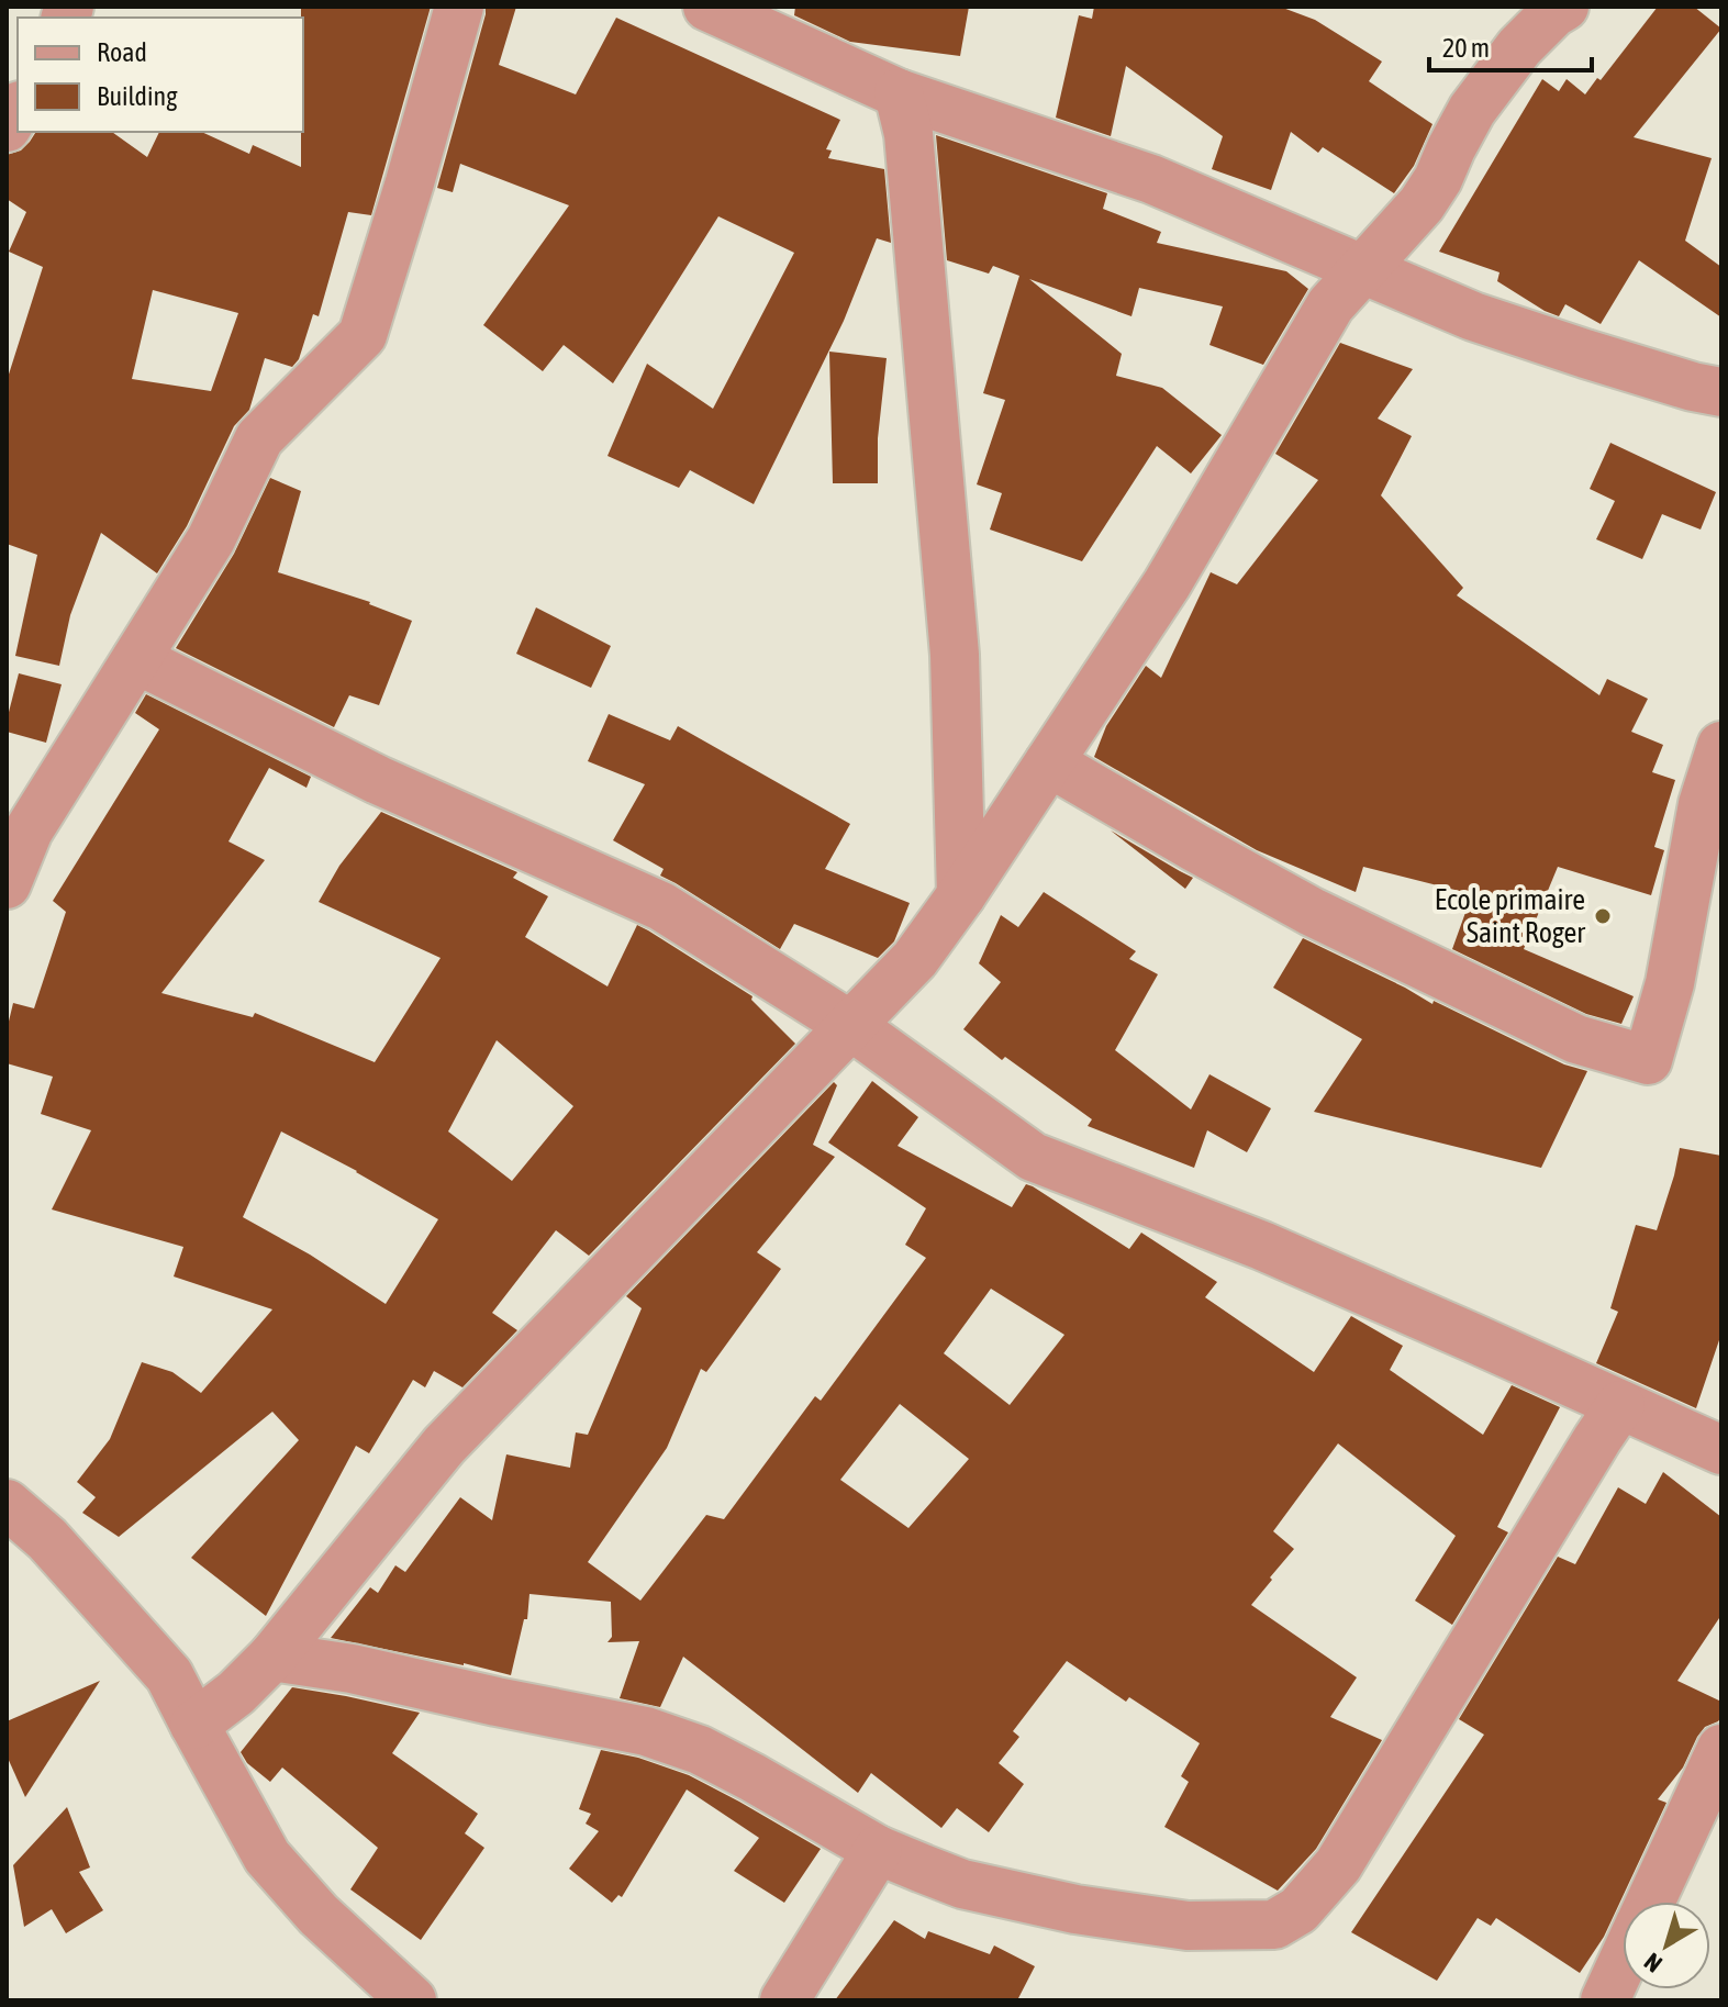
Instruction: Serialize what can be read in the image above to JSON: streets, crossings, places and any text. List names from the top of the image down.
{
  "places": ["Ecole primaire Saint Roger"],
  "legend": ["Road", "Building"],
  "scale_bar": "20 m",
  "north": "bottom left"
}
